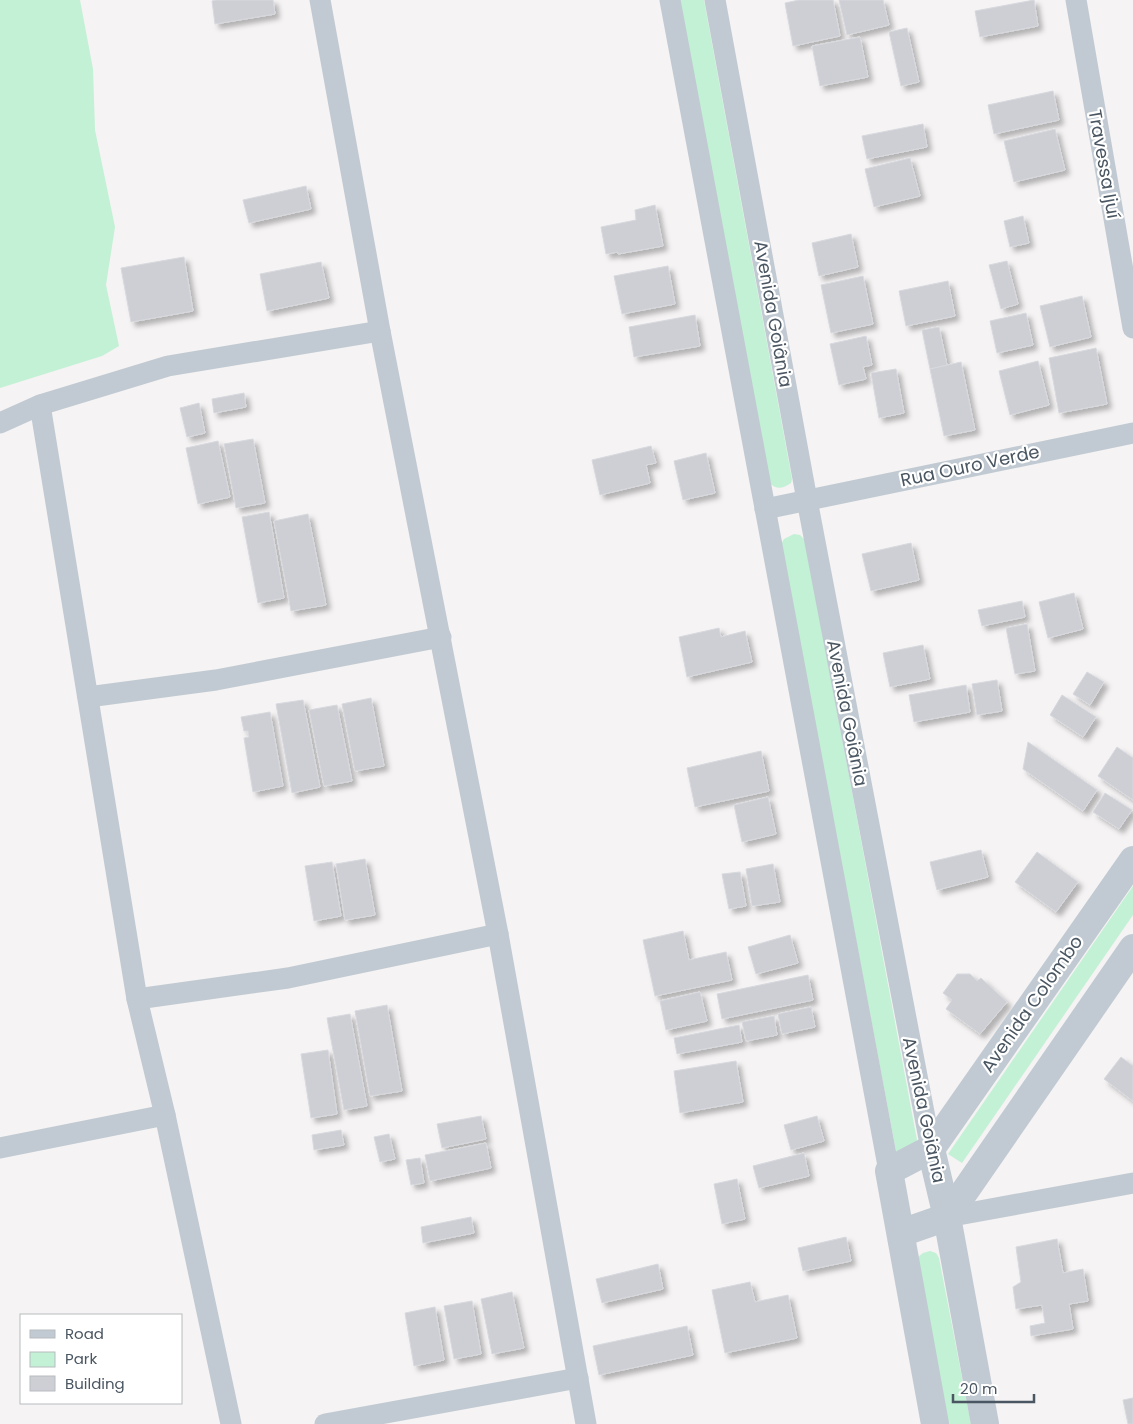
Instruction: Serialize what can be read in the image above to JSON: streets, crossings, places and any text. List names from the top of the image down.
{
  "streets": {
    "street": [
      "Travessa Ijuí",
      "Avenida Goiânia",
      "Rua Ouro Verde",
      "Avenida Colombo"
    ]
  },
  "crossings": [
    ["Avenida Goiânia", "Rua Ouro Verde"],
    ["Avenida Goiânia", "Avenida Colombo"]
  ],
  "legend": ["Road", "Park", "Building"],
  "scale_bar": "20 m"
}
